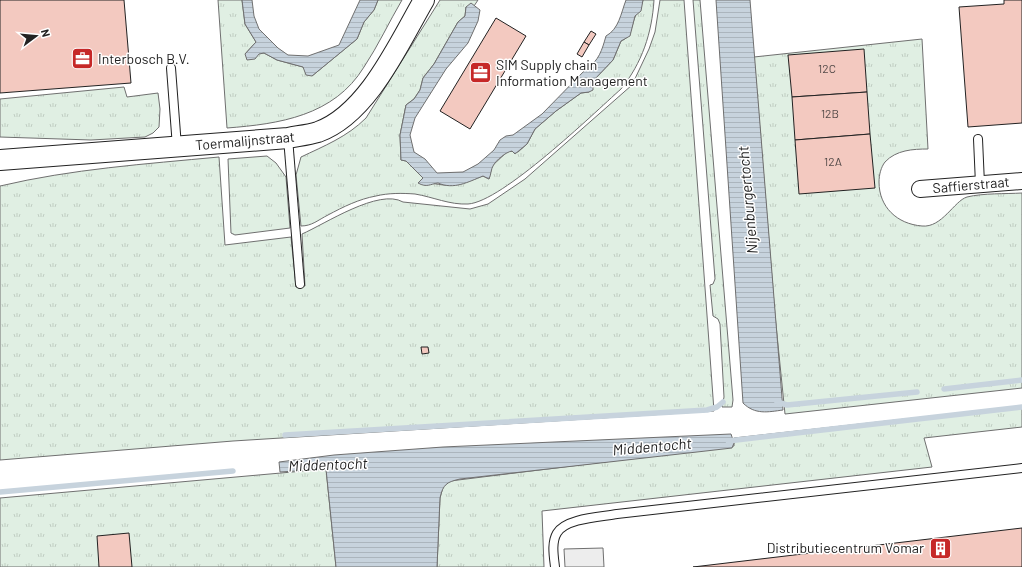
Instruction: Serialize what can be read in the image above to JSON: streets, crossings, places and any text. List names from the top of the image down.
{
  "streets": {
    "street": ["Toermalijnstraat", "Saffierstraat"]
  },
  "water": ["Nijenburgertocht", "Middentocht"],
  "places": {
    "office": ["Interbosch B.V.", "SIM Supply chain Information Management"],
    "building": ["Distributiecentrum Vomar"]
  },
  "house_numbers": ["12C", "12B", "12A"],
  "north": "right"
}
